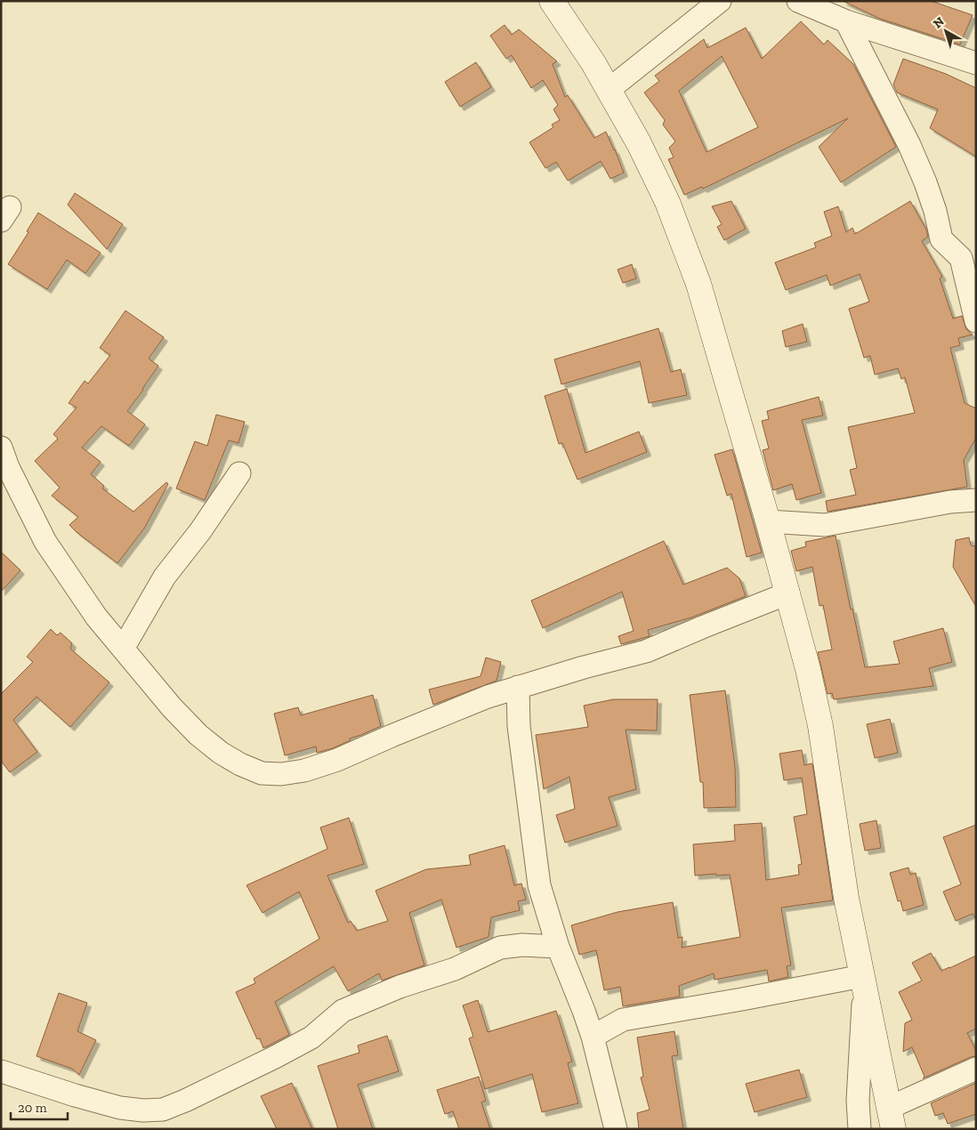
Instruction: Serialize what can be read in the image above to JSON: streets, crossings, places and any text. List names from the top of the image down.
{
  "scale_bar": "20 m",
  "north": "top left"
}
